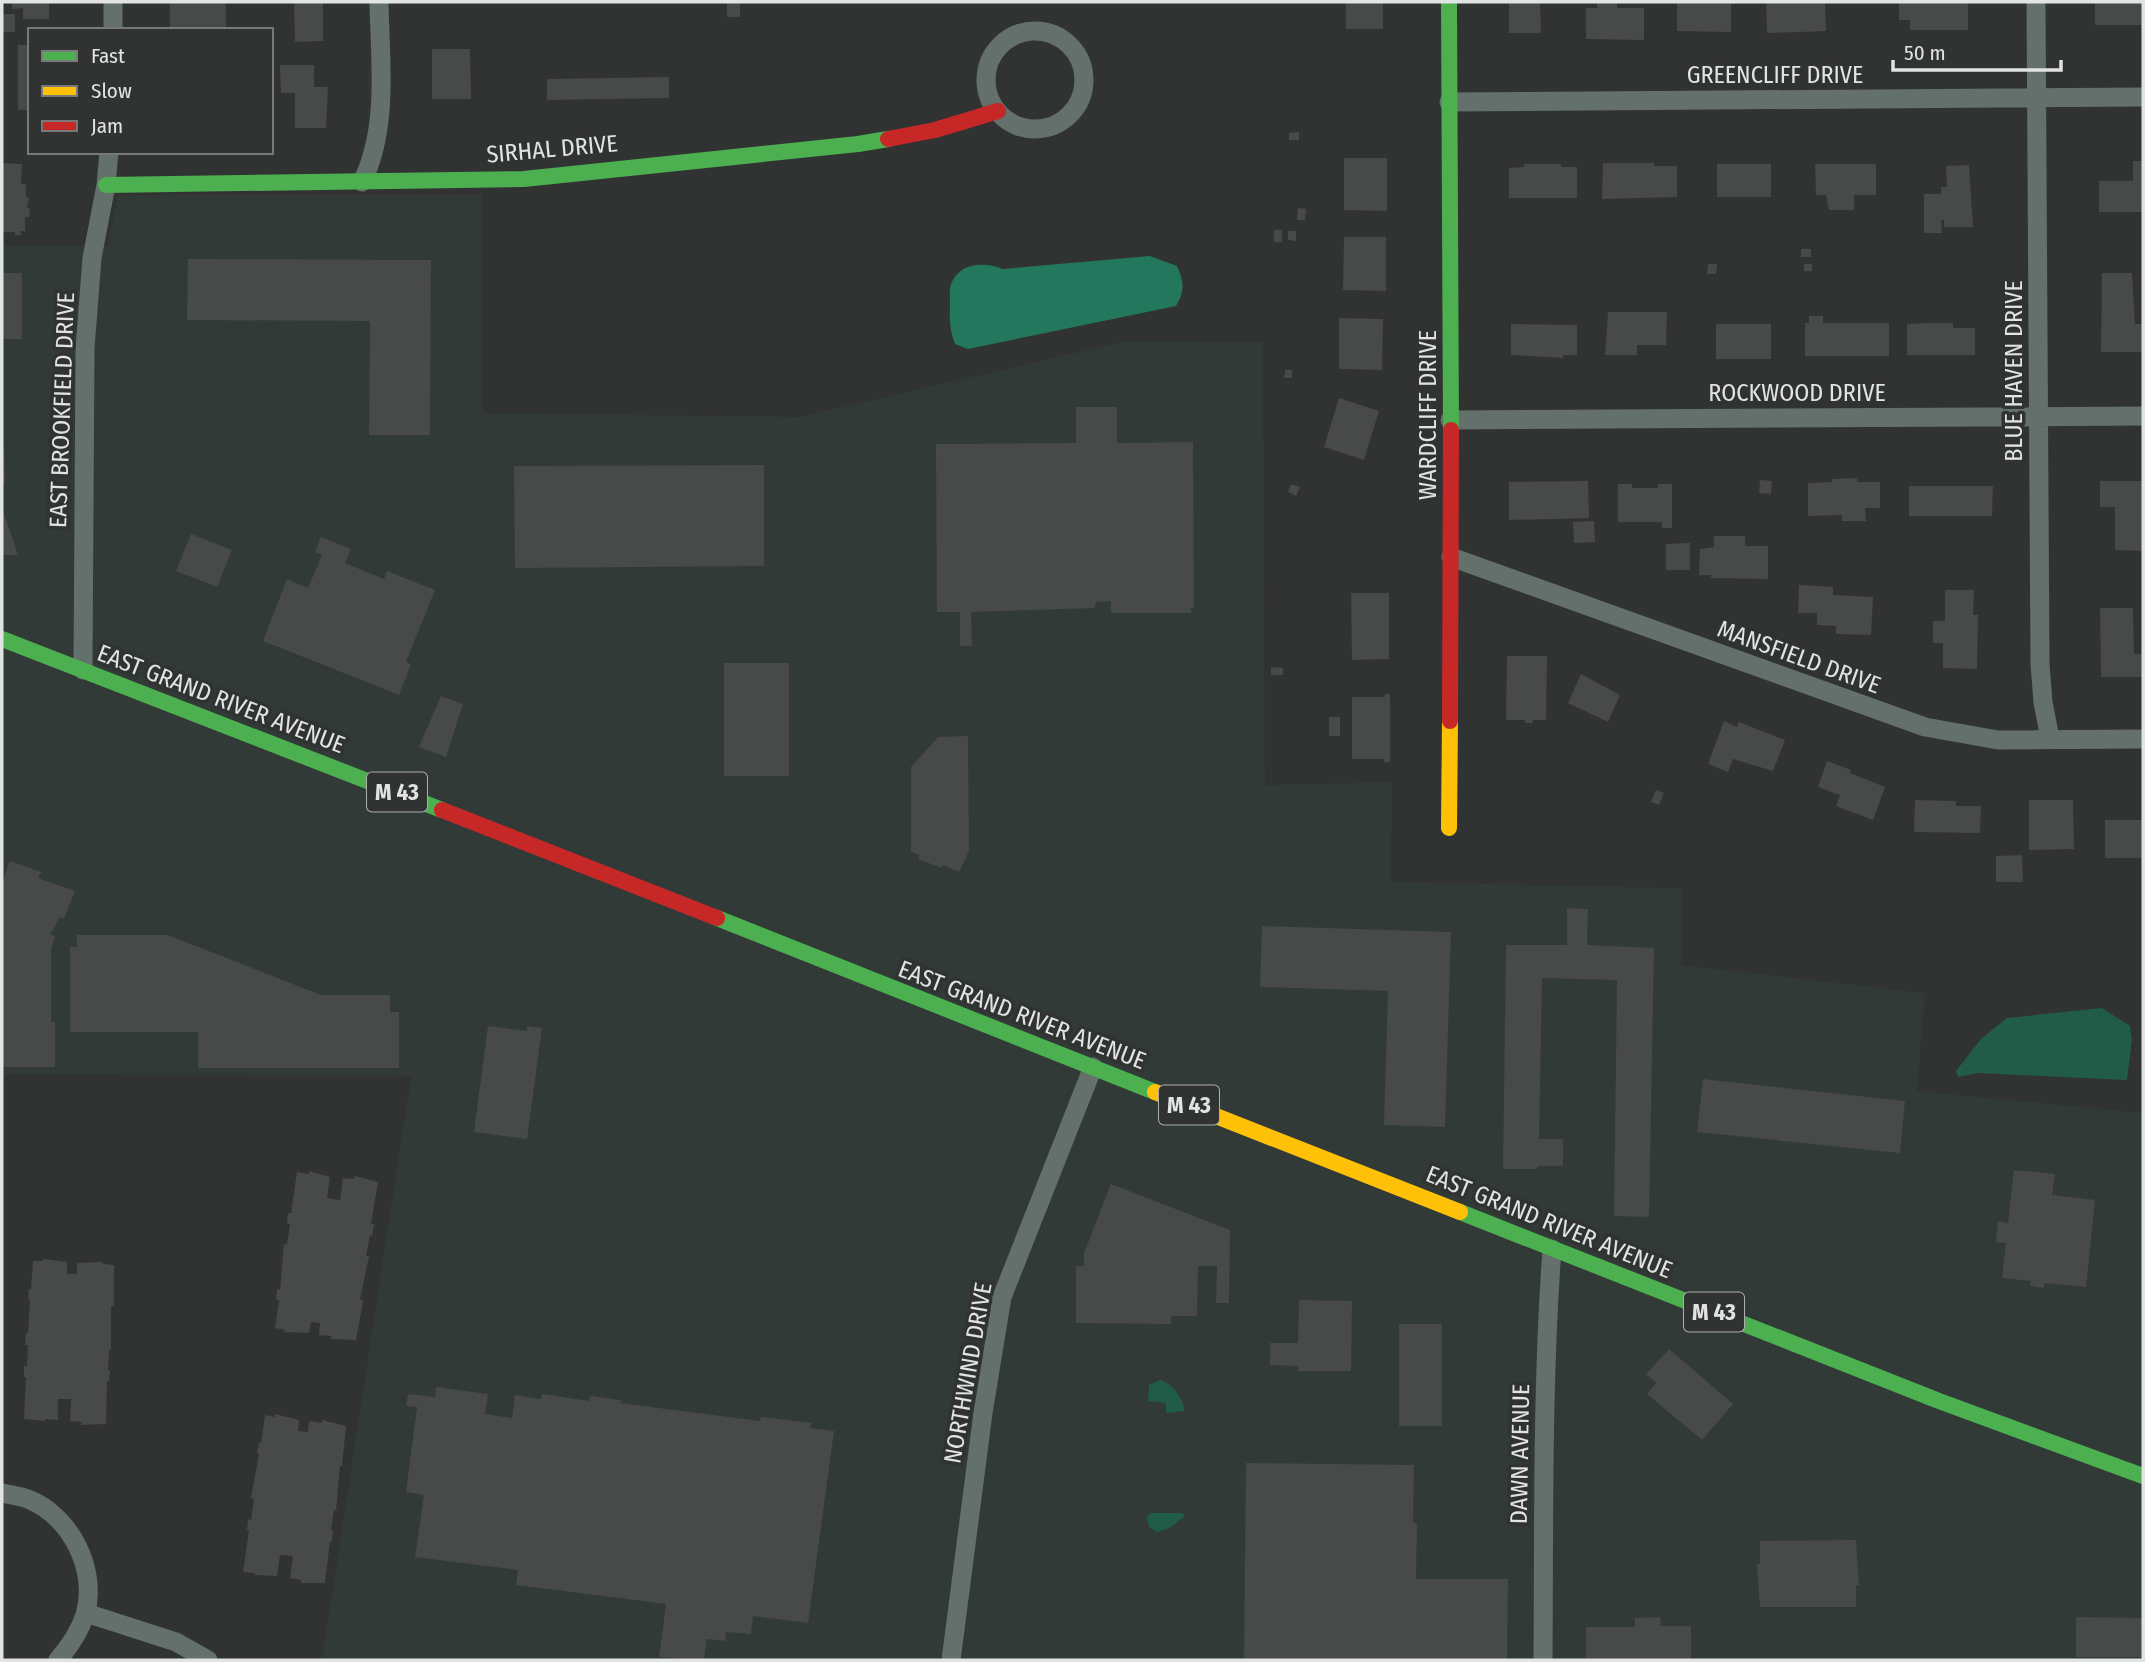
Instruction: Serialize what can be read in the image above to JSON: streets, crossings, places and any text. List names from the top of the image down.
{
  "streets": {
    "main road": [
      "SIRHAL DRIVE",
      "WARDCLIFF DRIVE",
      "EAST GRAND RIVER AVENUE",
      "M 43"
    ],
    "street": [
      "GREENCLIFF DRIVE",
      "BLUE HAVEN DRIVE",
      "ROCKWOOD DRIVE",
      "EAST BROOKFIELD DRIVE",
      "MANSFIELD DRIVE",
      "NORTHWIND DRIVE",
      "DAWN AVENUE"
    ]
  },
  "crossings": [
    ["GREENCLIFF DRIVE", "BLUE HAVEN DRIVE"],
    ["GREENCLIFF DRIVE", "WARDCLIFF DRIVE"],
    ["SIRHAL DRIVE", "EAST BROOKFIELD DRIVE"],
    ["BLUE HAVEN DRIVE", "ROCKWOOD DRIVE"],
    ["BLUE HAVEN DRIVE", "MANSFIELD DRIVE"],
    ["ROCKWOOD DRIVE", "WARDCLIFF DRIVE"],
    ["EAST BROOKFIELD DRIVE", "EAST GRAND RIVER AVENUE"],
    ["WARDCLIFF DRIVE", "MANSFIELD DRIVE"],
    ["EAST GRAND RIVER AVENUE", "NORTHWIND DRIVE"],
    ["EAST GRAND RIVER AVENUE", "DAWN AVENUE"]
  ],
  "legend": ["Fast", "Slow", "Jam"],
  "scale_bar": "50 m"
}
